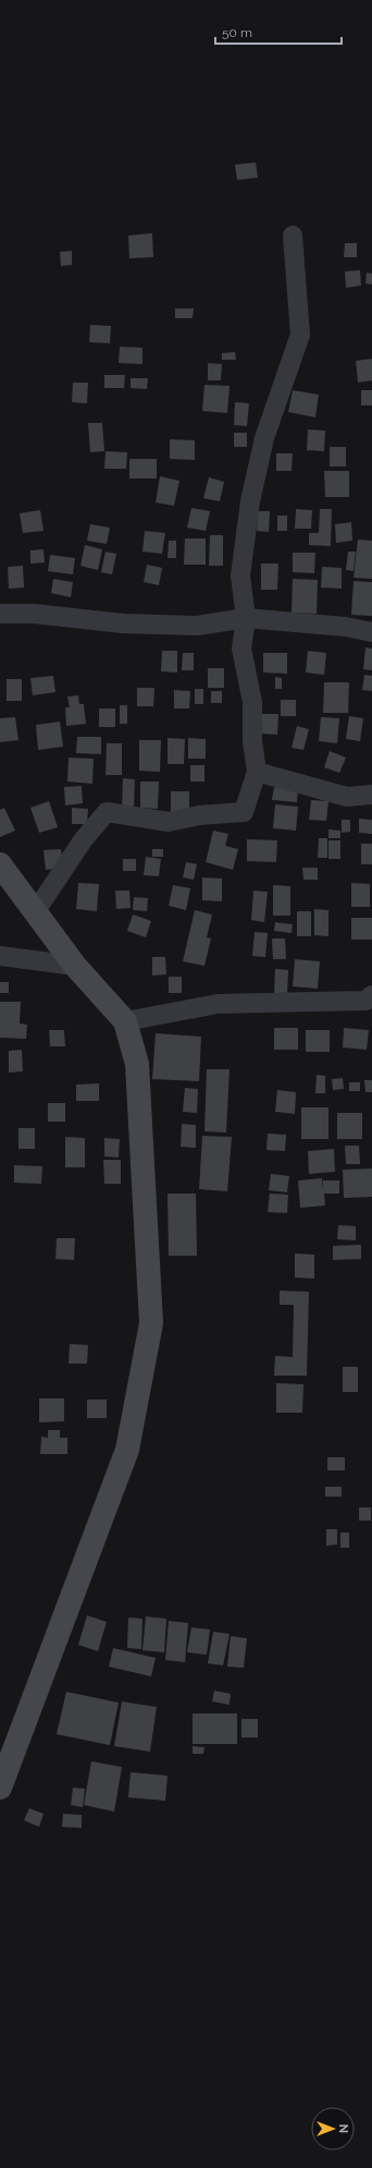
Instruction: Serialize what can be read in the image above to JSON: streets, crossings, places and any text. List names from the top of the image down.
{
  "scale_bar": "50 m",
  "north": "right"
}
